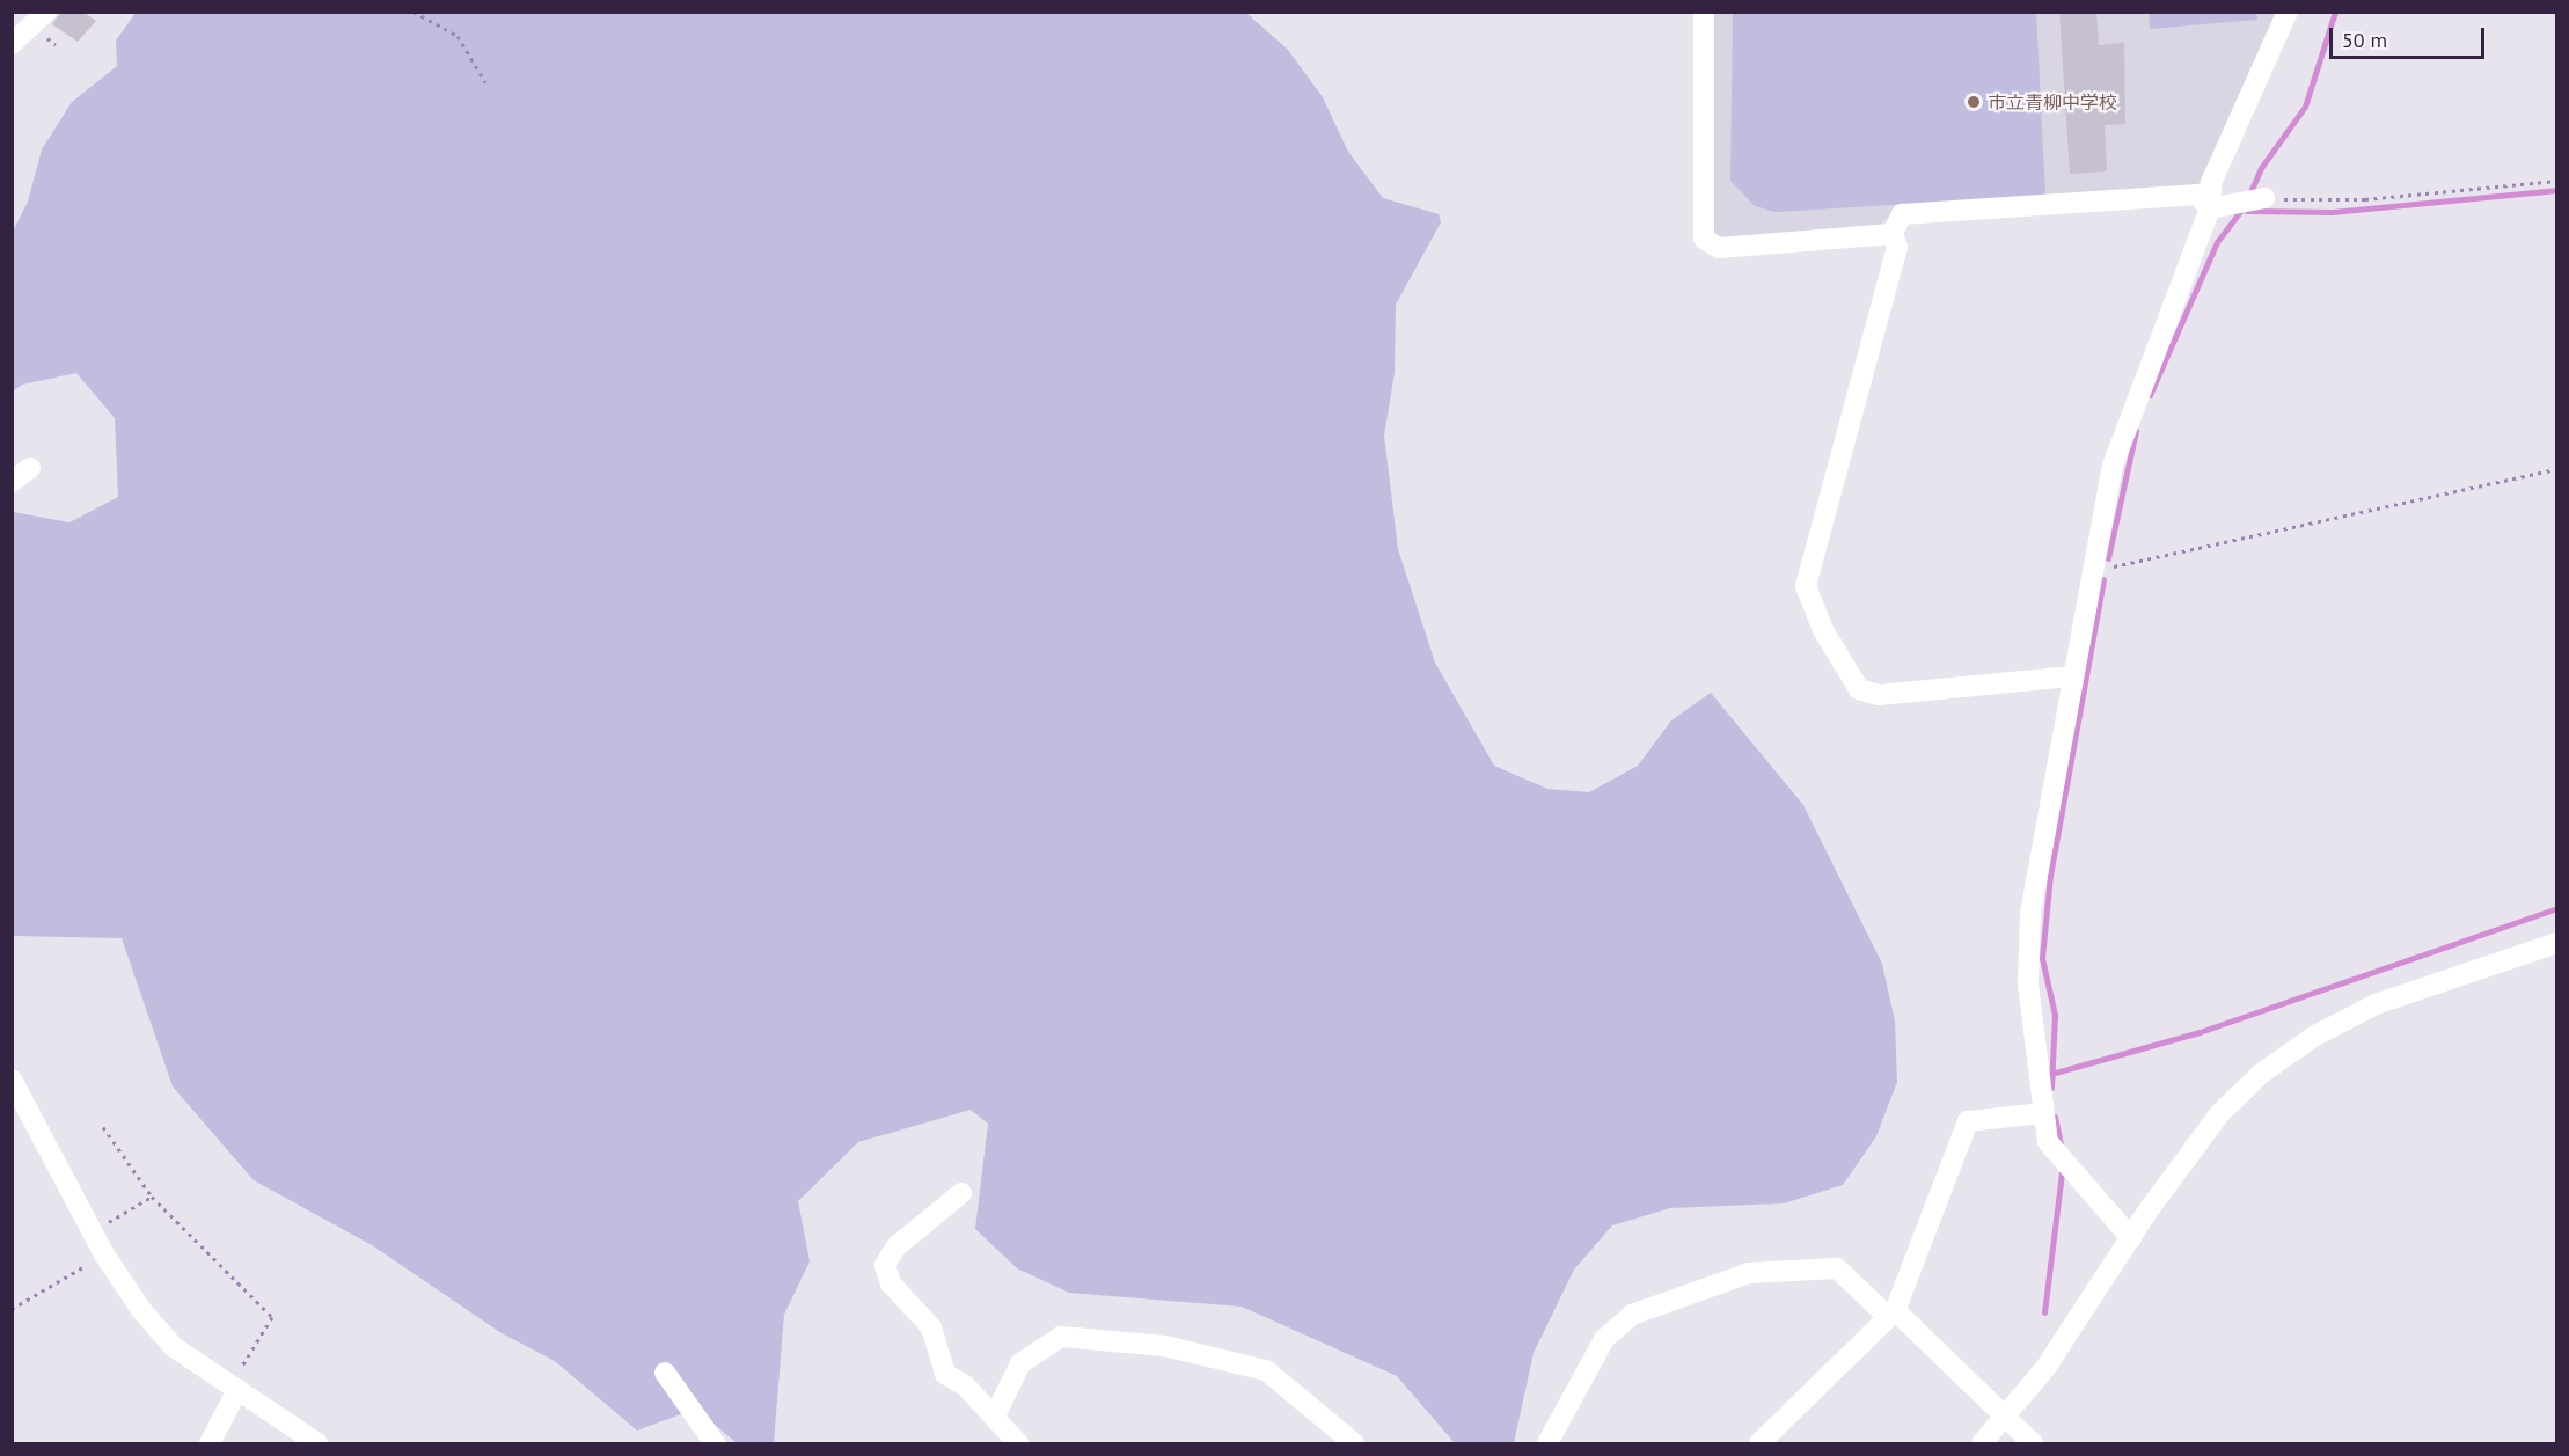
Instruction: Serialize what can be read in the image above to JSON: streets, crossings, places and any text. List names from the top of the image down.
{
  "places": ["市立青柳中学校"],
  "scale_bar": "50 m"
}
